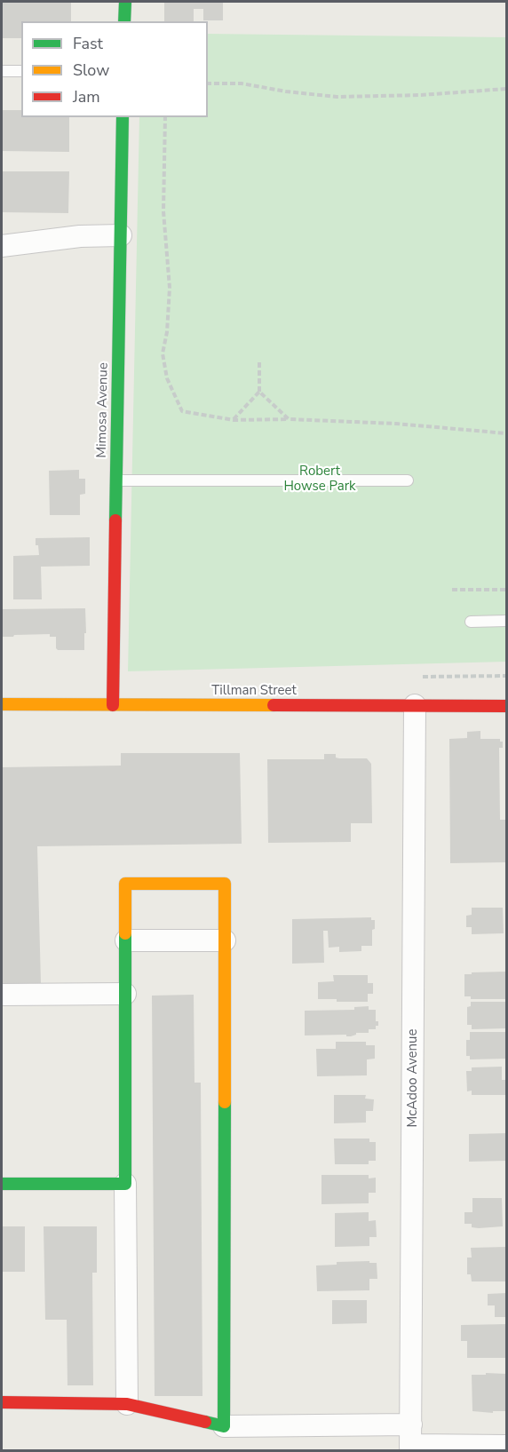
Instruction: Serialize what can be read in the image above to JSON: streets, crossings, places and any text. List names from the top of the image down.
{
  "streets": {
    "street": ["Mimosa Avenue", "Tillman Street", "McAdoo Avenue"]
  },
  "crossings": [
    ["Mimosa Avenue", "Tillman Street"],
    ["Tillman Street", "McAdoo Avenue"]
  ],
  "parks": ["Robert Howse Park"],
  "legend": ["Fast", "Slow", "Jam"]
}
